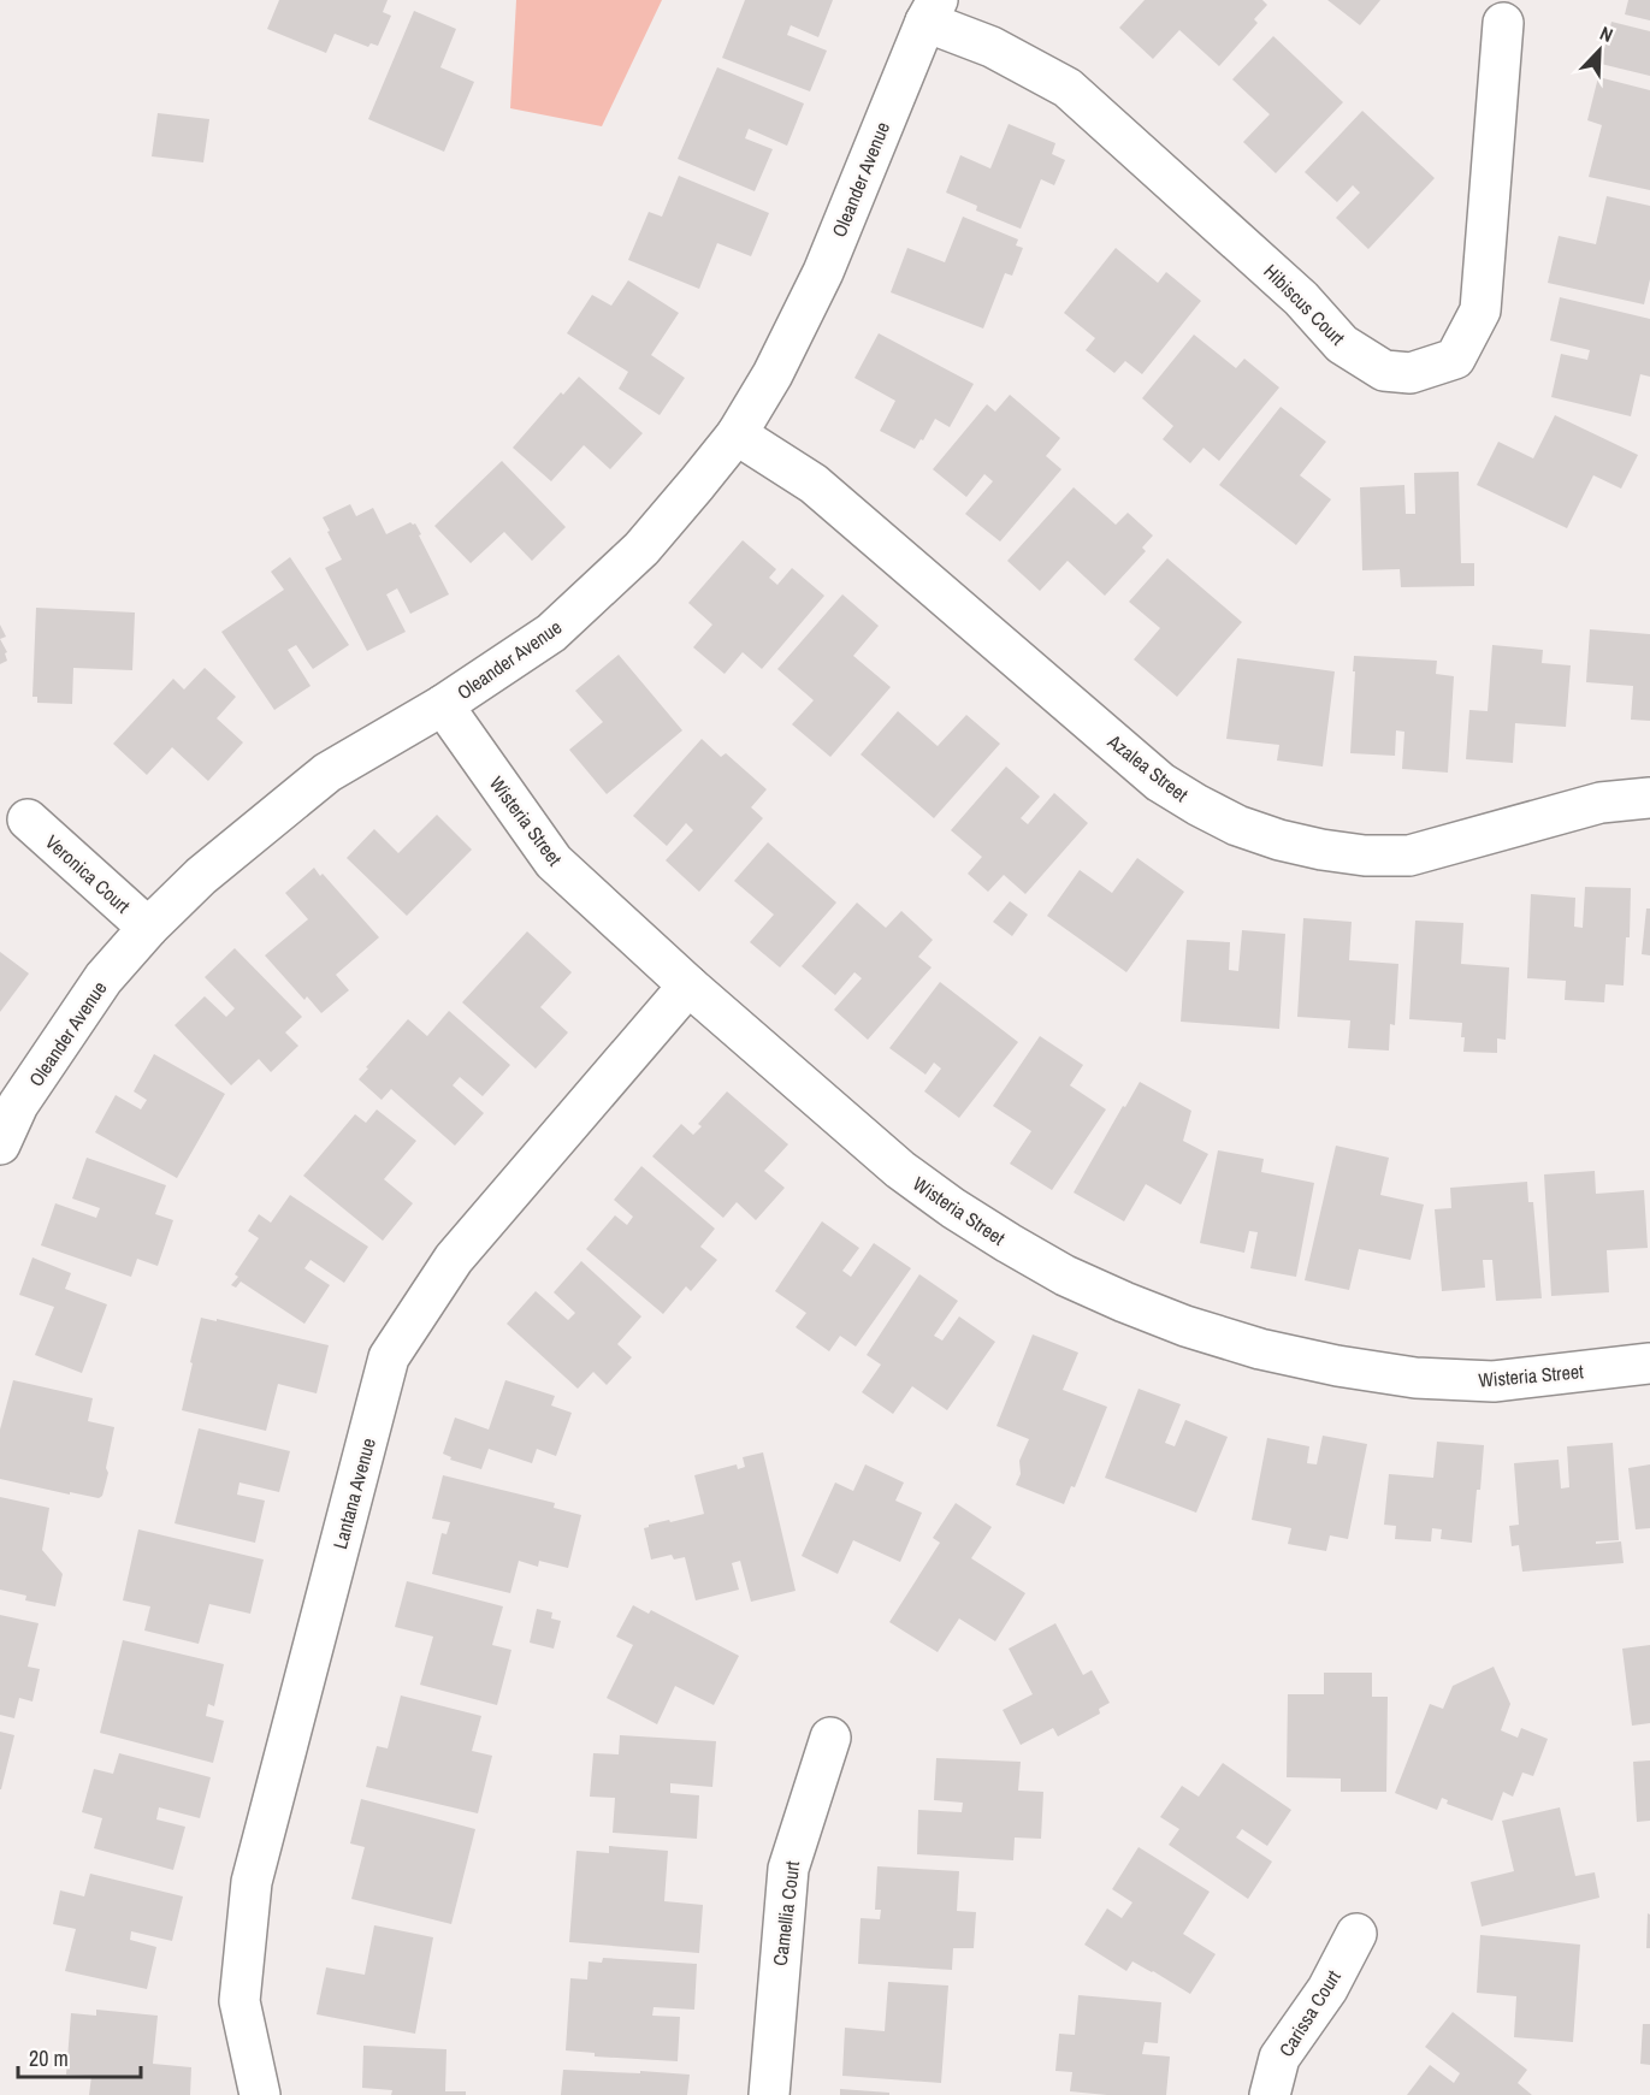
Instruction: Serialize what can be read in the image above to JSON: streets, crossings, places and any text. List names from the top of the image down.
{
  "streets": {
    "street": [
      "Oleander Avenue",
      "Hibiscus Court",
      "Azalea Street",
      "Wisteria Street",
      "Veronica Court",
      "Lantana Avenue",
      "Camellia Court",
      "Carissa Court"
    ]
  },
  "crossings": [
    ["Oleander Avenue", "Hibiscus Court"],
    ["Oleander Avenue", "Azalea Street"],
    ["Oleander Avenue", "Wisteria Street"],
    ["Oleander Avenue", "Veronica Court"],
    ["Wisteria Street", "Lantana Avenue"]
  ],
  "scale_bar": "20 m",
  "north": "top right"
}
